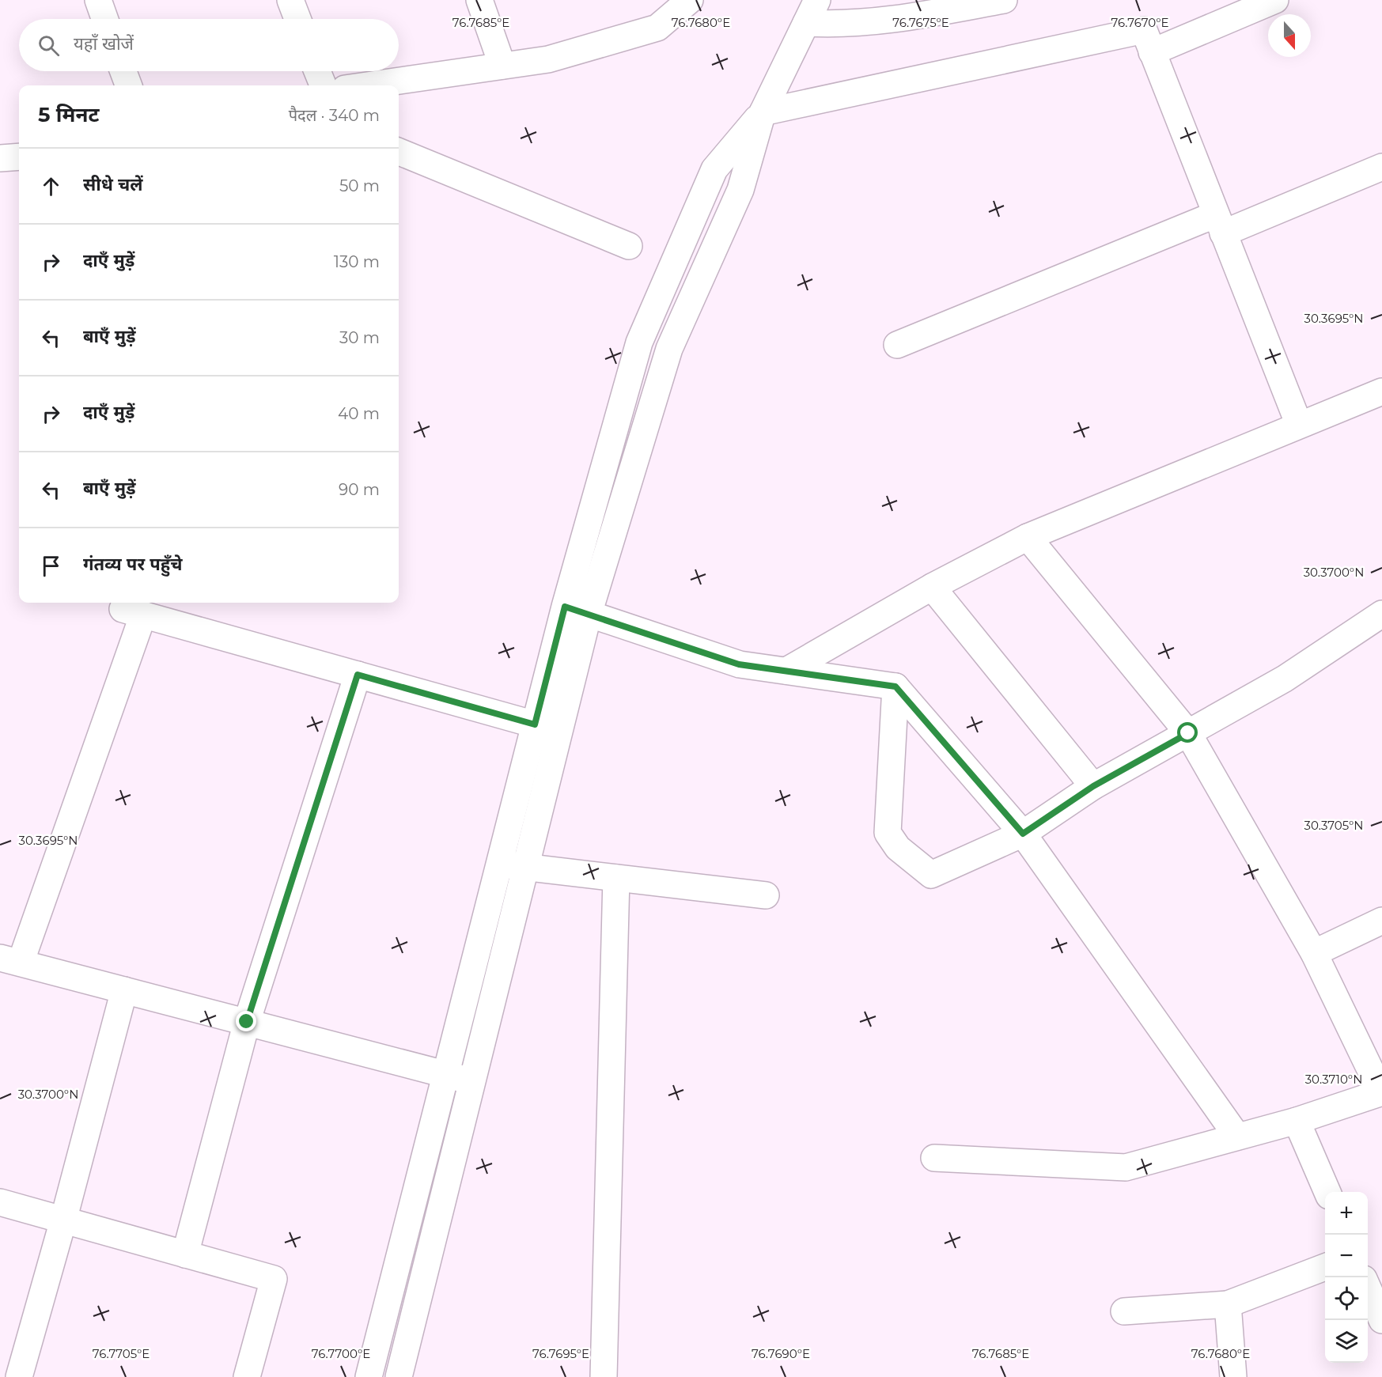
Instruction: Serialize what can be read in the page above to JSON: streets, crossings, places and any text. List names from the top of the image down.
{
  "north": "bottom",
  "page": {
    "search": "यहाँ खोजें",
    "heading": ["5 मिनट", "पैदल · 340 m"],
    "list": [
      ["सीधे चलें", "50 m"],
      ["दाएँ मुड़ें", "130 m"],
      ["बाएँ मुड़ें", "30 m"],
      ["दाएँ मुड़ें", "40 m"],
      ["बाएँ मुड़ें", "90 m"],
      "गंतव्य पर पहुँचे"
    ],
    "map_buttons": ["+", "−"]
  },
  "coordinates": [
    "76.7685°E",
    "76.7680°E",
    "76.7675°E",
    "76.7670°E",
    "30.3695°N",
    "30.3700°N",
    "30.3705°N",
    "30.3710°N",
    "76.7705°E",
    "76.7700°E",
    "76.7695°E",
    "76.7690°E"
  ]
}
